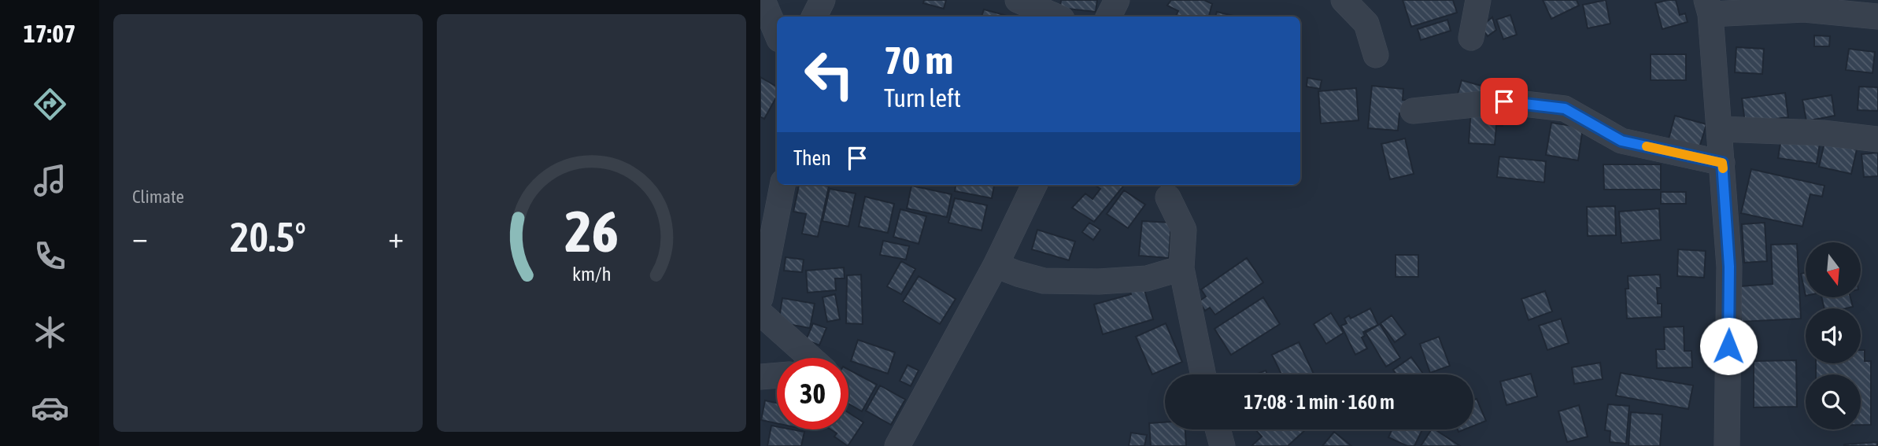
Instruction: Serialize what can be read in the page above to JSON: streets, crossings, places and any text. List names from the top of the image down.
{
  "north": "bottom",
  "page": {
    "tabs": "17:07",
    "tile": "Climate",
    "turn": ["70 m", "Turn left"],
    "then": "Then",
    "heat": ["−", "20.5°", "+"],
    "limit": "30",
    "trip": "17:08 · 1 min · 160 m",
    "gauge": ["26", "km/h"]
  }
}
